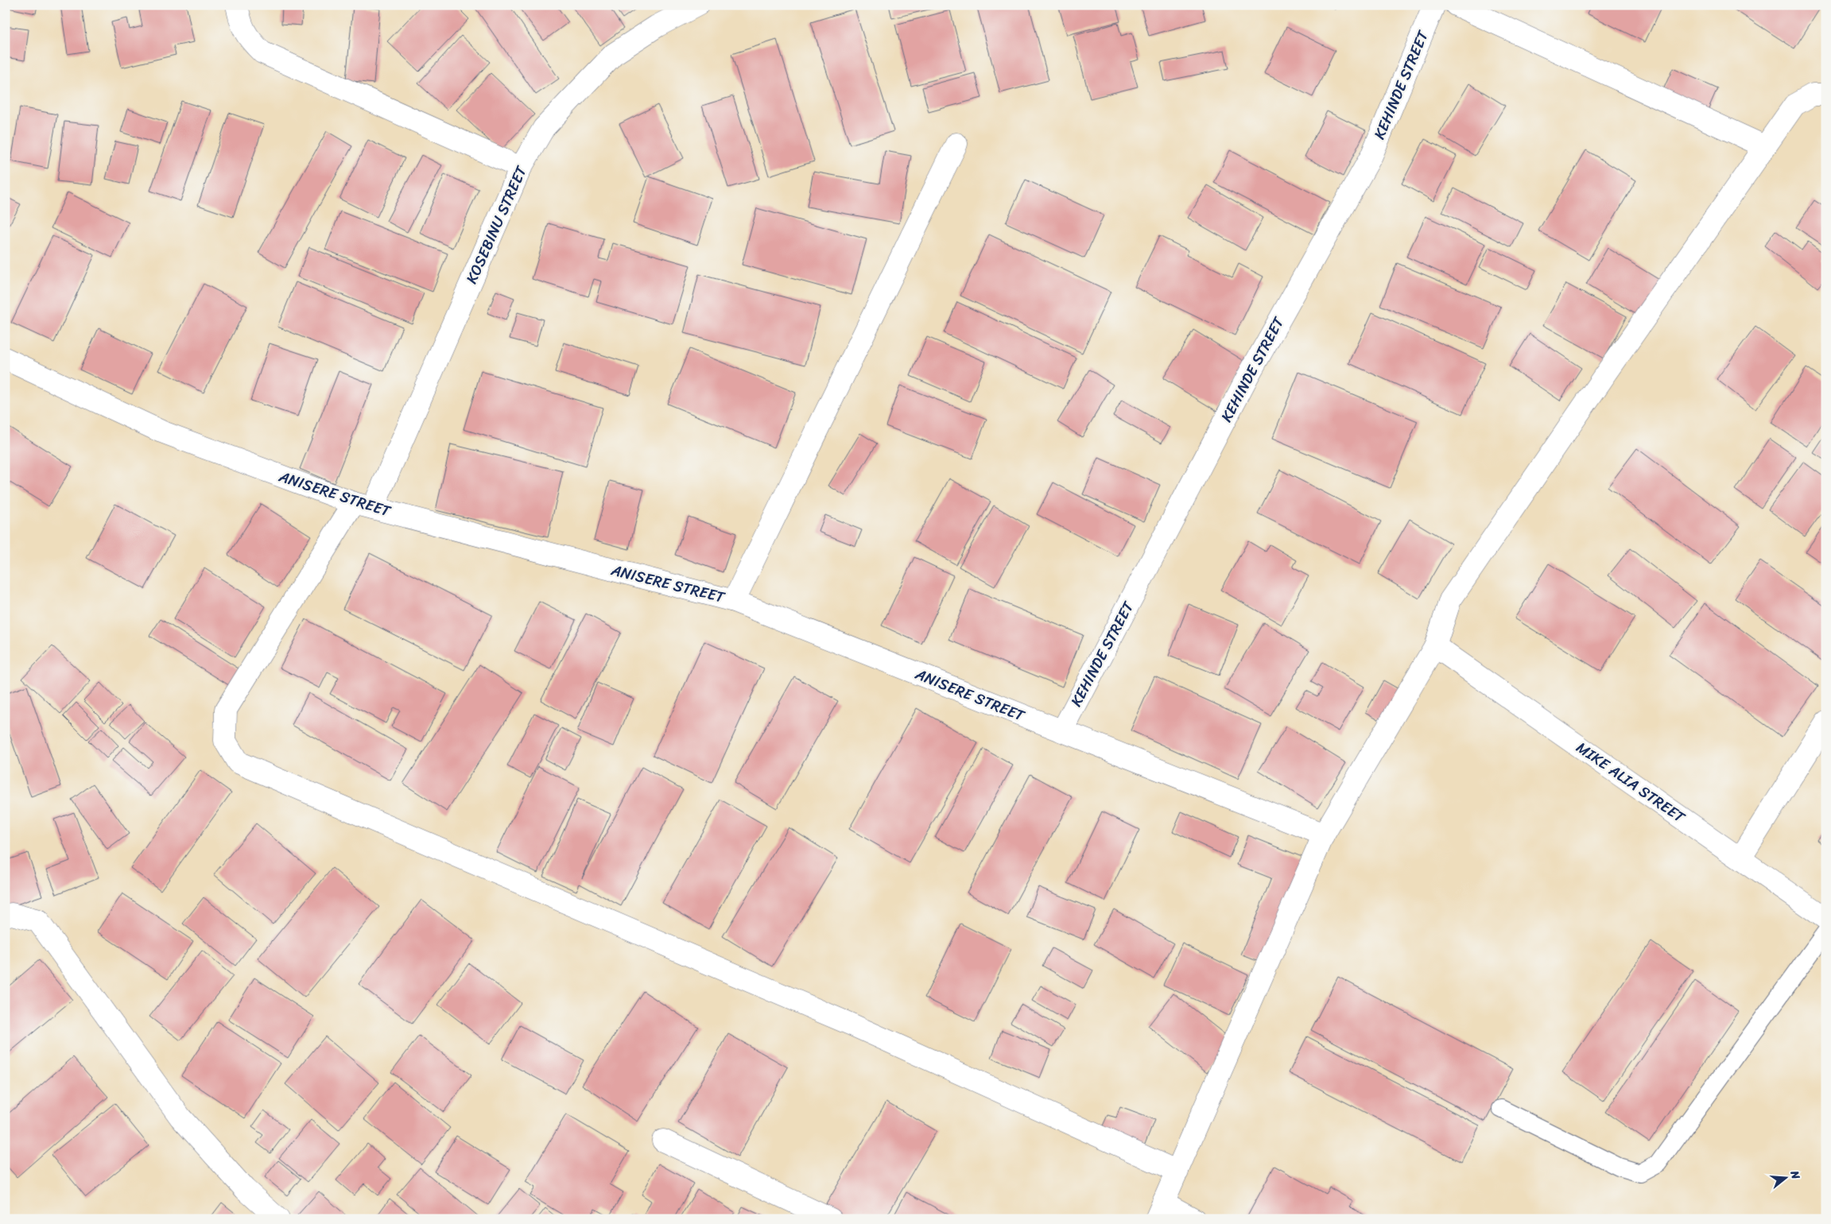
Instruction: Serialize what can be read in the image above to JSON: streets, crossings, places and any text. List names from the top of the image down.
{
  "streets": {
    "street": [
      "KEHINDE STREET",
      "KOSEBINU STREET",
      "ANISERE STREET",
      "MIKE ALIA STREET"
    ]
  },
  "crossings": [
    ["KEHINDE STREET", "ANISERE STREET"],
    ["KOSEBINU STREET", "ANISERE STREET"]
  ],
  "north": "right"
}
